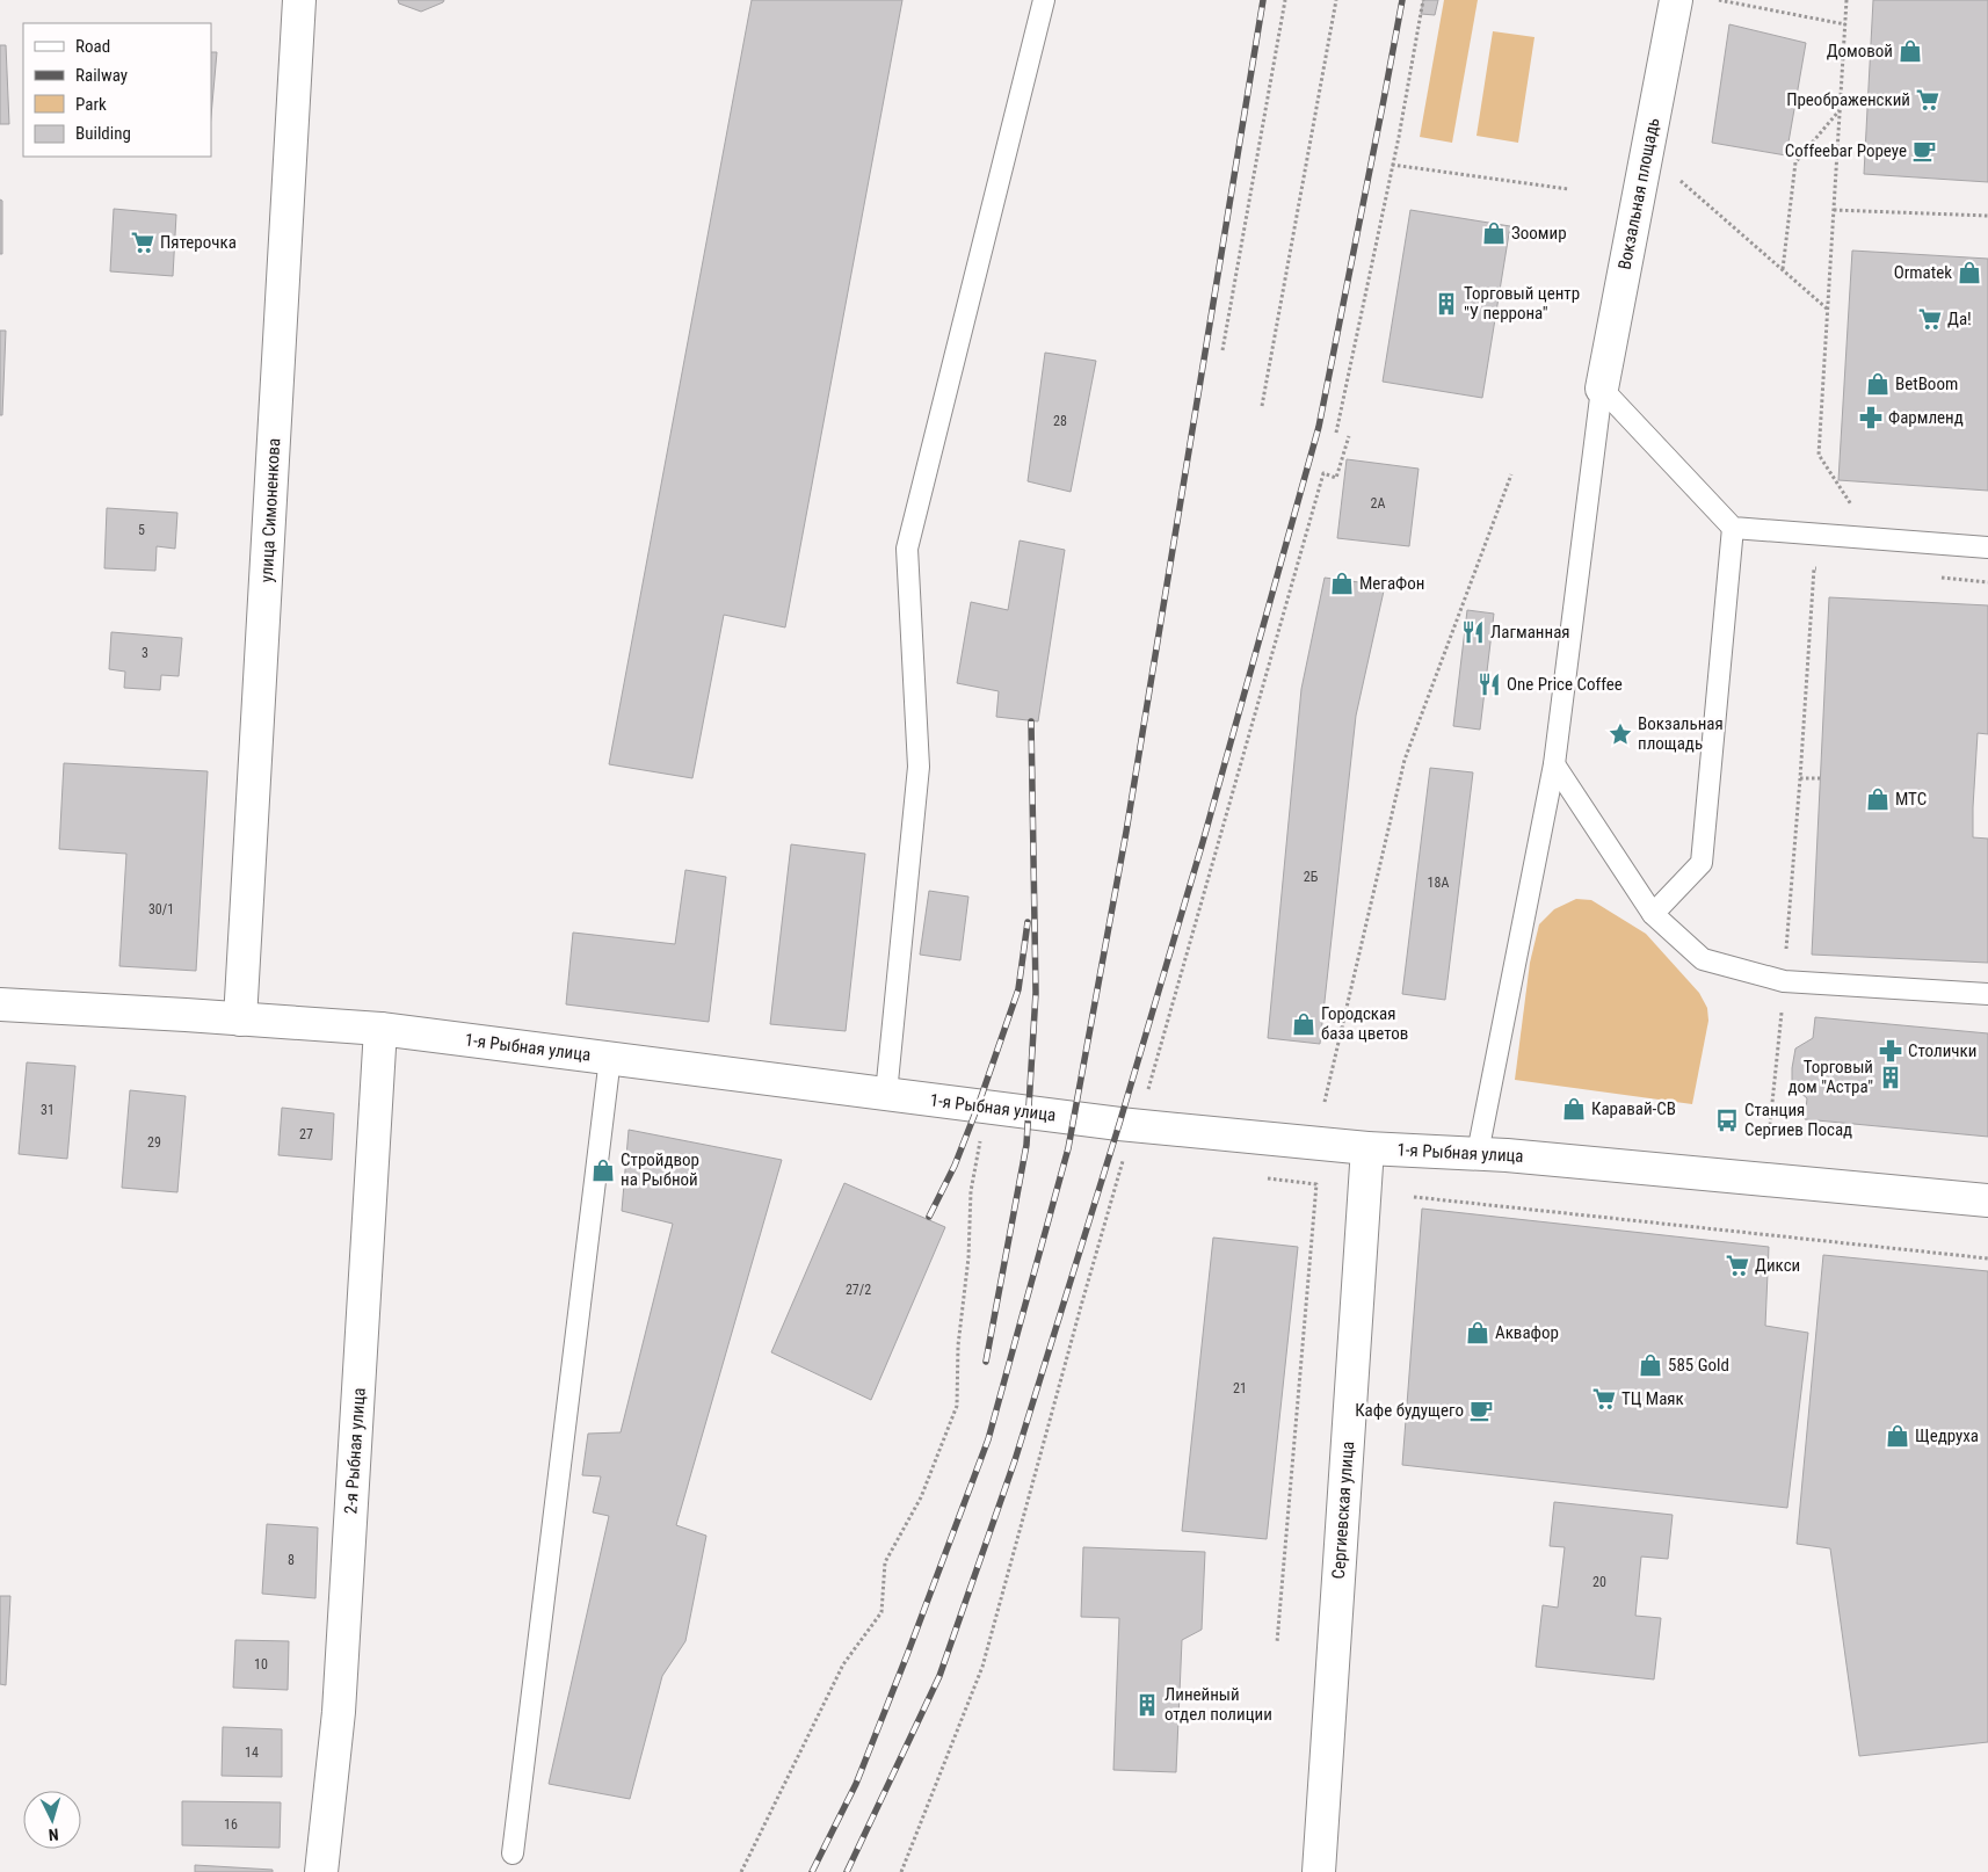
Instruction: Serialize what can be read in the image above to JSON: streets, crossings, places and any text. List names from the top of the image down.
{
  "streets": {
    "street": [
      "Вокзальная площадь",
      "улица Симоненкова",
      "1-я Рыбная улица",
      "2-я Рыбная улица",
      "Сергиевская улица"
    ]
  },
  "crossings": [
    ["улица Симоненкова", "1-я Рыбная улица"],
    ["1-я Рыбная улица", "2-я Рыбная улица"],
    ["1-я Рыбная улица", "Сергиевская улица"]
  ],
  "places": {
    "shop": [
      "Домовой",
      "Зоомир",
      "Ormatek",
      "BetBoom",
      "МегаФон",
      "МТС",
      "Городская база цветов",
      "Каравай-СВ",
      "Стройдвор на Рыбной",
      "Аквафор",
      "585 Gold",
      "Щедруха"
    ],
    "supermarket": [
      "Преображенский",
      "Пятерочка",
      "Да!",
      "Дикси",
      "ТЦ Маяк"
    ],
    "cafe": ["Coffeebar Popeye", "Кафе будущего"],
    "building": ["Торговый центр \"У перрона\"", "Торговый дом \"Астра\"", "Линейный отдел полиции"],
    "pharmacy": ["Фармленд", "Столички"],
    "restaurant": ["Лагманная", "One Price Coffee"],
    "place": ["Вокзальная площадь"],
    "bus stop": ["Станция Сергиев Посад"]
  },
  "house_numbers": [
    "28",
    "2А",
    "5",
    "3",
    "2Б",
    "18А",
    "30/1",
    "31",
    "27",
    "29",
    "27/2",
    "21",
    "8",
    "20",
    "10",
    "14",
    "16"
  ],
  "legend": [
    "Road",
    "Railway",
    "Park",
    "Building"
  ],
  "north": "bottom"
}
